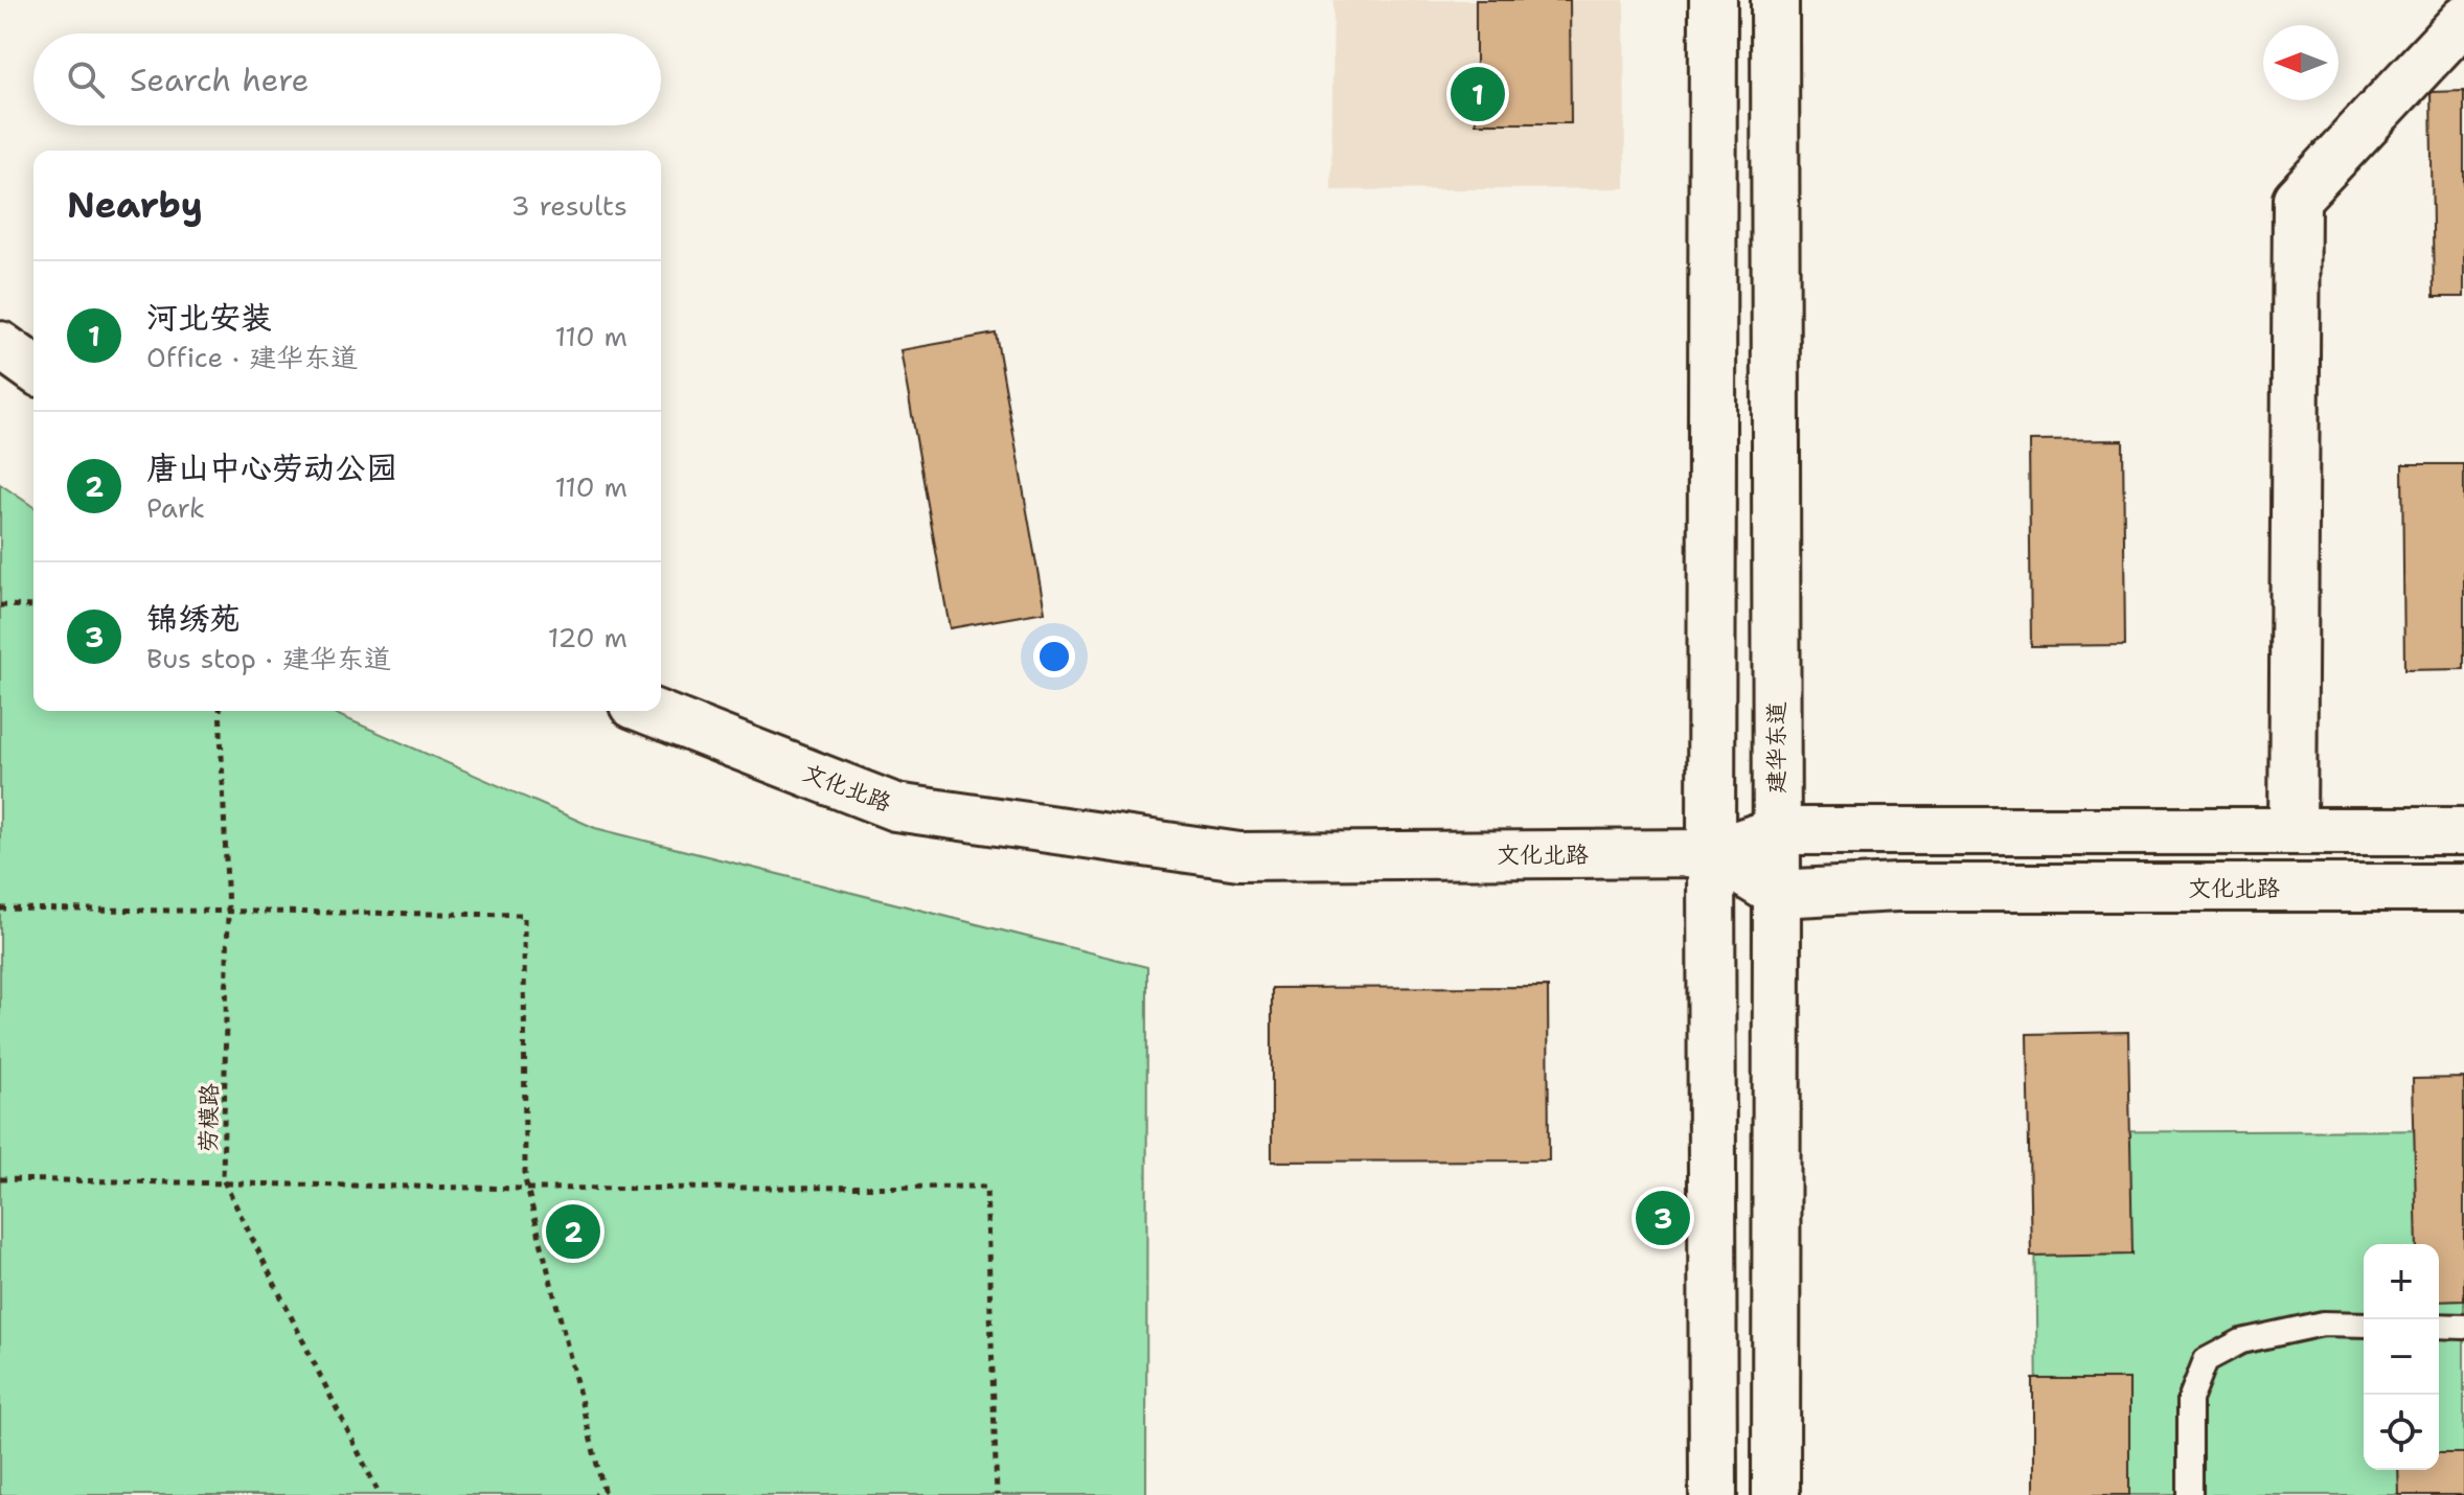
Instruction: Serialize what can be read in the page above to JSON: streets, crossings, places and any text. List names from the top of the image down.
{
  "streets": {
    "street": ["建华东道", "文化北路"],
    "path": ["劳模路"]
  },
  "crossings": [
    ["建华东道", "文化北路"]
  ],
  "north": "left",
  "page": {
    "search": "Search here",
    "pins": ["1", "3", "2"],
    "heading": ["Nearby", "3 results"],
    "list": [
      {
        "mark": "1",
        "name": "河北安装",
        "note": "Office · 建华东道",
        "value": "110 m"
      },
      {
        "mark": "2",
        "name": "唐山中心劳动公园",
        "note": "Park",
        "value": "110 m"
      },
      {
        "mark": "3",
        "name": "锦绣苑",
        "note": "Bus stop · 建华东道",
        "value": "120 m"
      }
    ],
    "map_buttons": ["+", "−"]
  }
}
